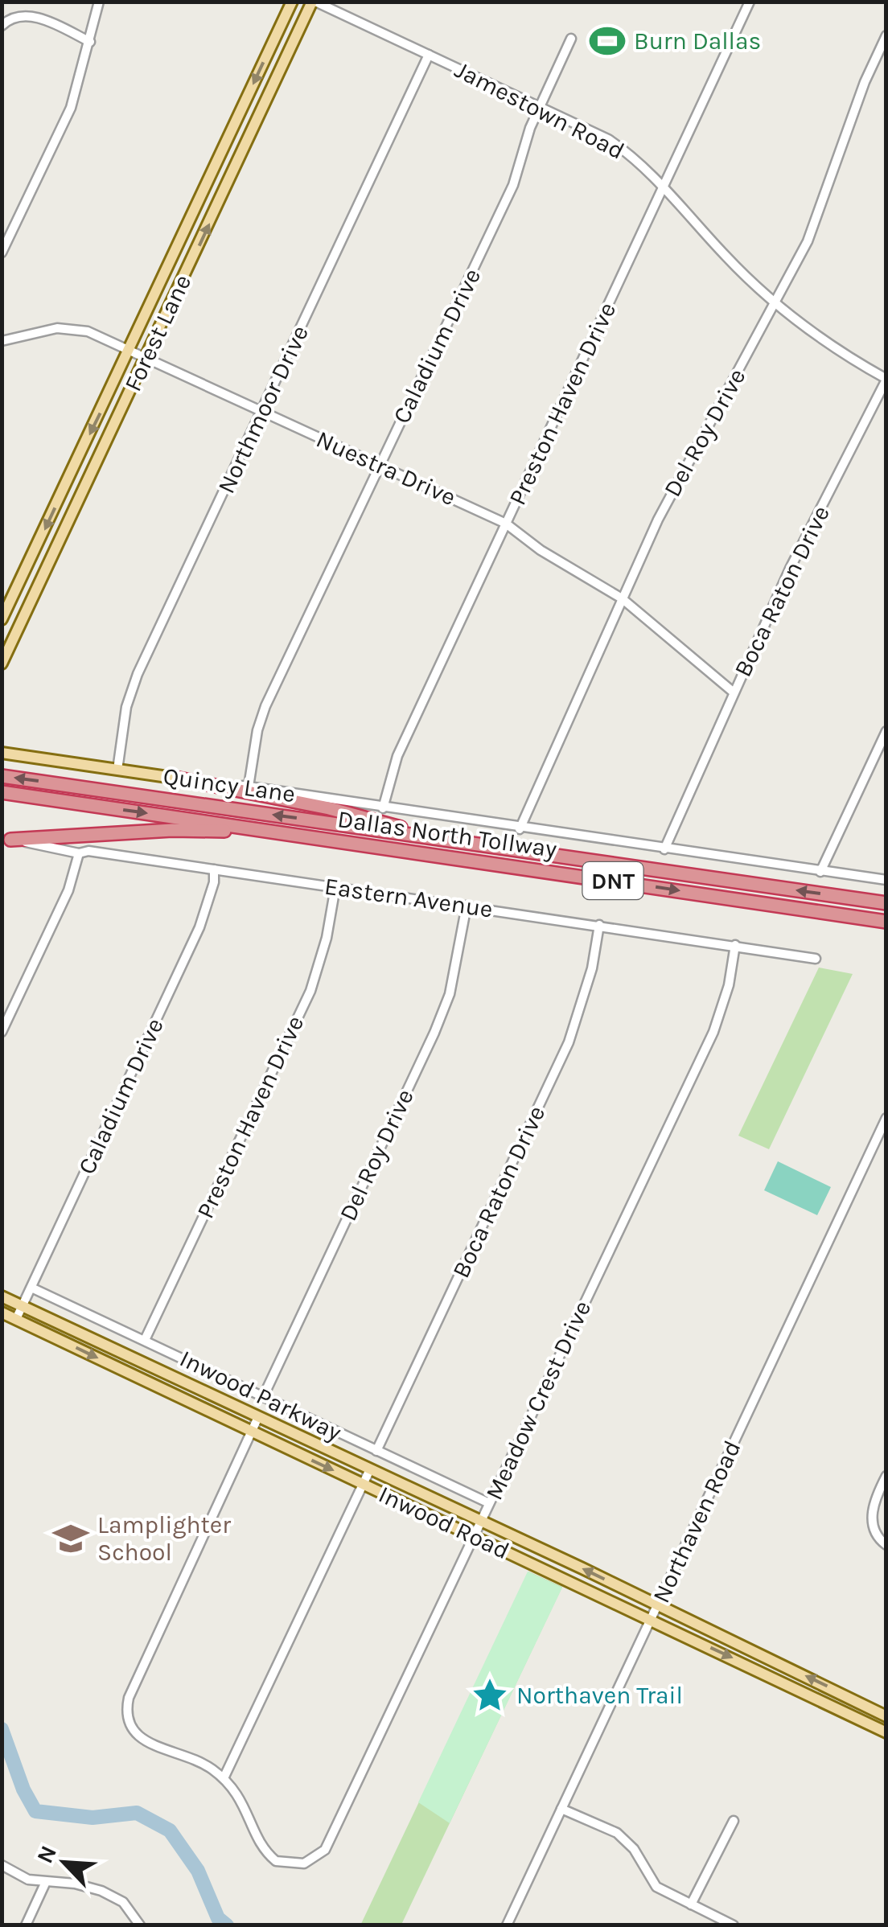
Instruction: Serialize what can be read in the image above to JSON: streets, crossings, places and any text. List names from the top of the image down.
{
  "streets": {
    "highway": ["Dallas North Tollway", "DNT"],
    "main road": ["Forest Lane", "Quincy Lane", "Inwood Road"],
    "street": [
      "Jamestown Road",
      "Caladium Drive",
      "Preston Haven Drive",
      "Northmoor Drive",
      "Del Roy Drive",
      "Nuestra Drive",
      "Boca Raton Drive",
      "Eastern Avenue",
      "Inwood Parkway",
      "Meadow Crest Drive",
      "Northaven Road"
    ]
  },
  "crossings": [
    ["Jamestown Road", "Forest Lane"],
    ["Jamestown Road", "Caladium Drive"],
    ["Jamestown Road", "Preston Haven Drive"],
    ["Jamestown Road", "Northmoor Drive"],
    ["Jamestown Road", "Del Roy Drive"],
    ["Jamestown Road", "Boca Raton Drive"],
    ["Forest Lane", "Nuestra Drive"],
    ["Caladium Drive", "Nuestra Drive"],
    ["Caladium Drive", "Quincy Lane"],
    ["Caladium Drive", "Eastern Avenue"],
    ["Caladium Drive", "Inwood Parkway"],
    ["Caladium Drive", "Inwood Road"],
    ["Preston Haven Drive", "Nuestra Drive"],
    ["Preston Haven Drive", "Quincy Lane"],
    ["Preston Haven Drive", "Eastern Avenue"],
    ["Preston Haven Drive", "Inwood Parkway"],
    ["Northmoor Drive", "Nuestra Drive"],
    ["Northmoor Drive", "Quincy Lane"],
    ["Del Roy Drive", "Nuestra Drive"],
    ["Del Roy Drive", "Quincy Lane"],
    ["Del Roy Drive", "Eastern Avenue"],
    ["Del Roy Drive", "Inwood Parkway"],
    ["Nuestra Drive", "Boca Raton Drive"],
    ["Boca Raton Drive", "Quincy Lane"],
    ["Boca Raton Drive", "Eastern Avenue"],
    ["Boca Raton Drive", "Inwood Parkway"],
    ["Eastern Avenue", "Meadow Crest Drive"],
    ["Inwood Parkway", "Meadow Crest Drive"],
    ["Meadow Crest Drive", "Inwood Road"],
    ["Northaven Road", "Inwood Road"]
  ],
  "places": {
    "sports": ["Burn Dallas"],
    "school or university": ["Lamplighter School"],
    "place": ["Northaven Trail"]
  },
  "north": "top left"
}
